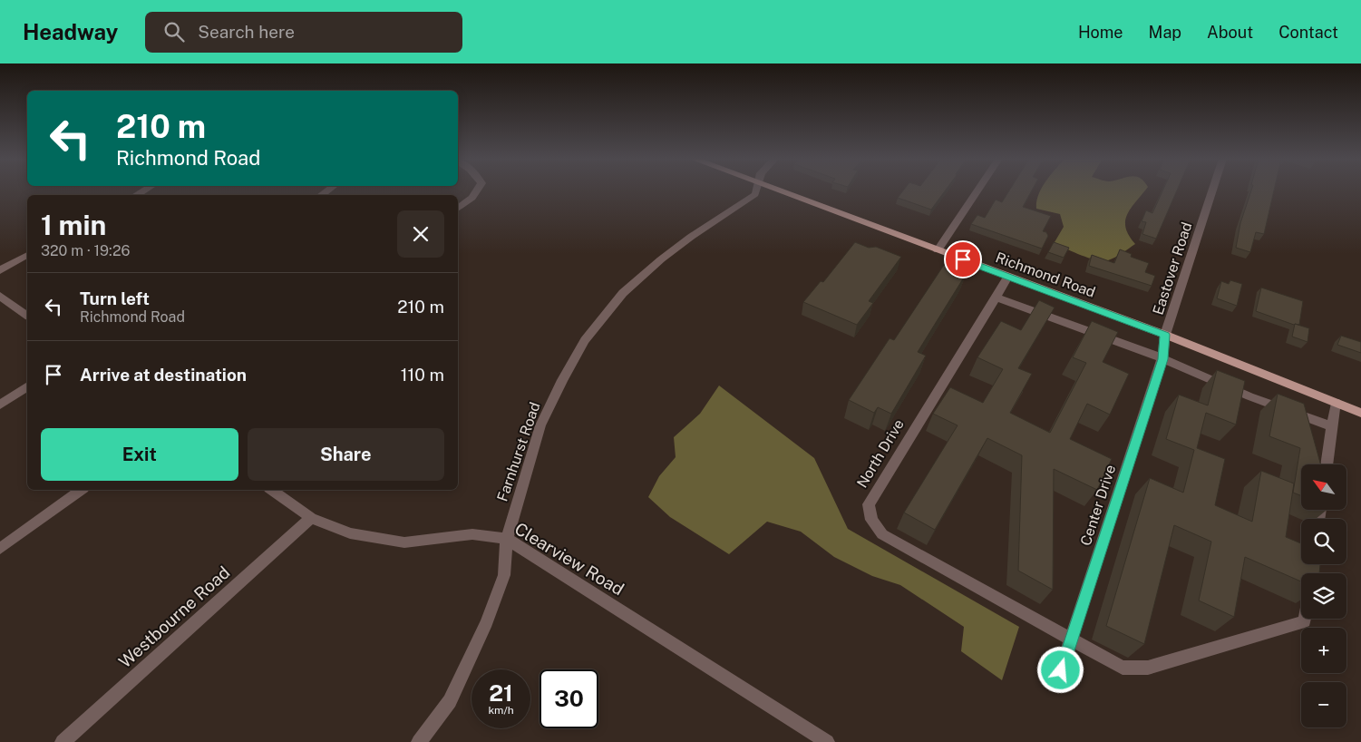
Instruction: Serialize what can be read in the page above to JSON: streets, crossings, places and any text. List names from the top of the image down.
{
  "streets": {
    "main road": ["Richmond Road"],
    "street": [
      "Eastover Road",
      "Farnhurst Road",
      "North Drive",
      "Center Drive",
      "Clearview Road",
      "Westbourne Road"
    ]
  },
  "crossings": [
    ["Eastover Road", "Richmond Road"],
    ["Eastover Road", "Center Drive"],
    ["Richmond Road", "North Drive"],
    ["Richmond Road", "Center Drive"],
    ["Farnhurst Road", "Clearview Road"],
    ["North Drive", "Center Drive"],
    ["Clearview Road", "Westbourne Road"]
  ],
  "north": "top left",
  "page": {
    "header": "Headway",
    "search": "Search here",
    "nav": [
      "Home",
      "Map",
      "About",
      "Contact"
    ],
    "turn": ["210 m", "Richmond Road"],
    "heading": ["1 min", "320 m · 19:26"],
    "list": [
      {
        "name": "Turn left",
        "note": "Richmond Road",
        "value": "210 m"
      },
      {
        "name": "Arrive at destination",
        "value": "110 m"
      }
    ],
    "buttons": ["Exit", "Share"],
    "map_buttons": ["+", "−"],
    "speed": "21 km/h",
    "limit": "30"
  }
}
